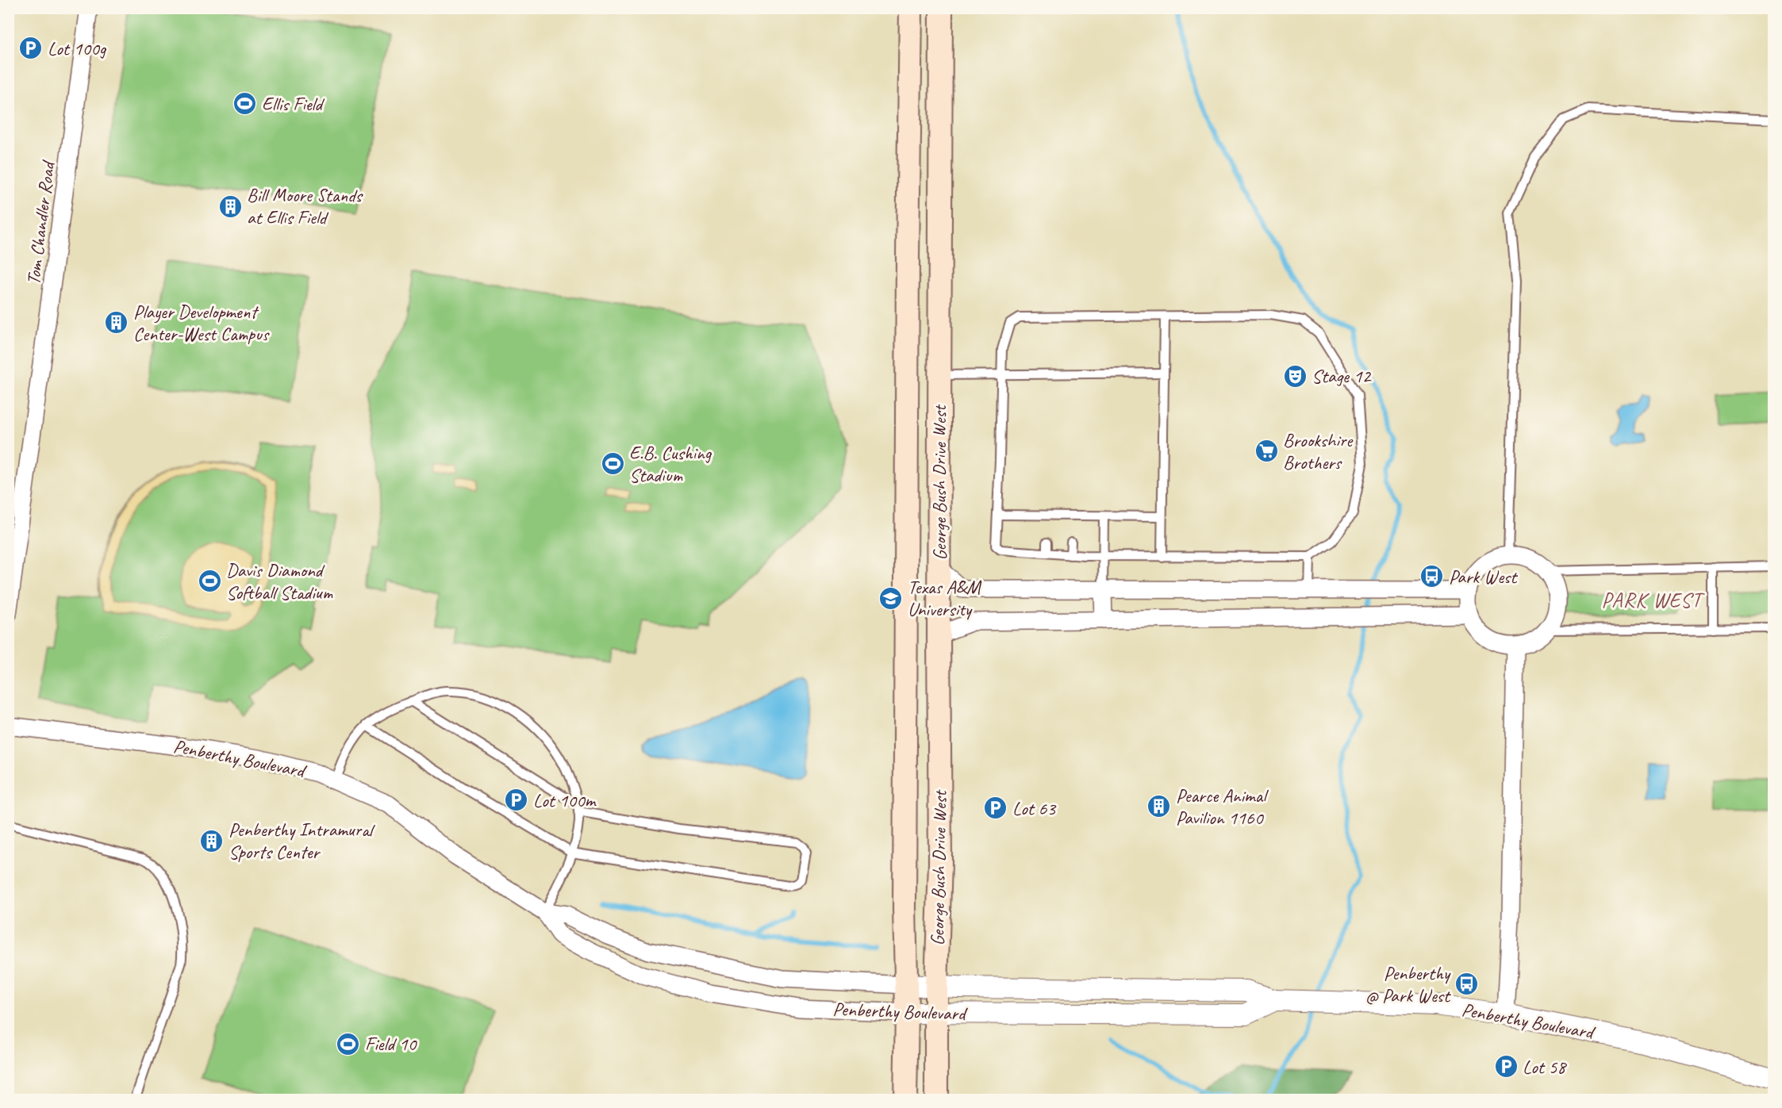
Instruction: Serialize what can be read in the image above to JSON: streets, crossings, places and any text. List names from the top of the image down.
{
  "streets": {
    "main road": ["George Bush Drive West"],
    "street": ["Tom Chandler Road", "Penberthy Boulevard"]
  },
  "crossings": [
    ["George Bush Drive West", "Penberthy Boulevard"]
  ],
  "districts": ["PARK WEST"],
  "places": {
    "parking": [
      "Lot 100g",
      "Lot 100m",
      "Lot 63",
      "Lot 58"
    ],
    "sports": [
      "Ellis Field",
      "E.B. Cushing Stadium",
      "Davis Diamond Softball Stadium",
      "Field 10"
    ],
    "building": [
      "Bill Moore Stands at Ellis Field",
      "Player Development Center-West Campus",
      "Pearce Animal Pavilion 1160",
      "Penberthy Intramural Sports Center"
    ],
    "theatre": ["Stage 12"],
    "supermarket": ["Brookshire Brothers"],
    "bus stop": ["Park West", "Penberthy @ Park West"],
    "school or university": ["Texas A&M University"]
  }
}
